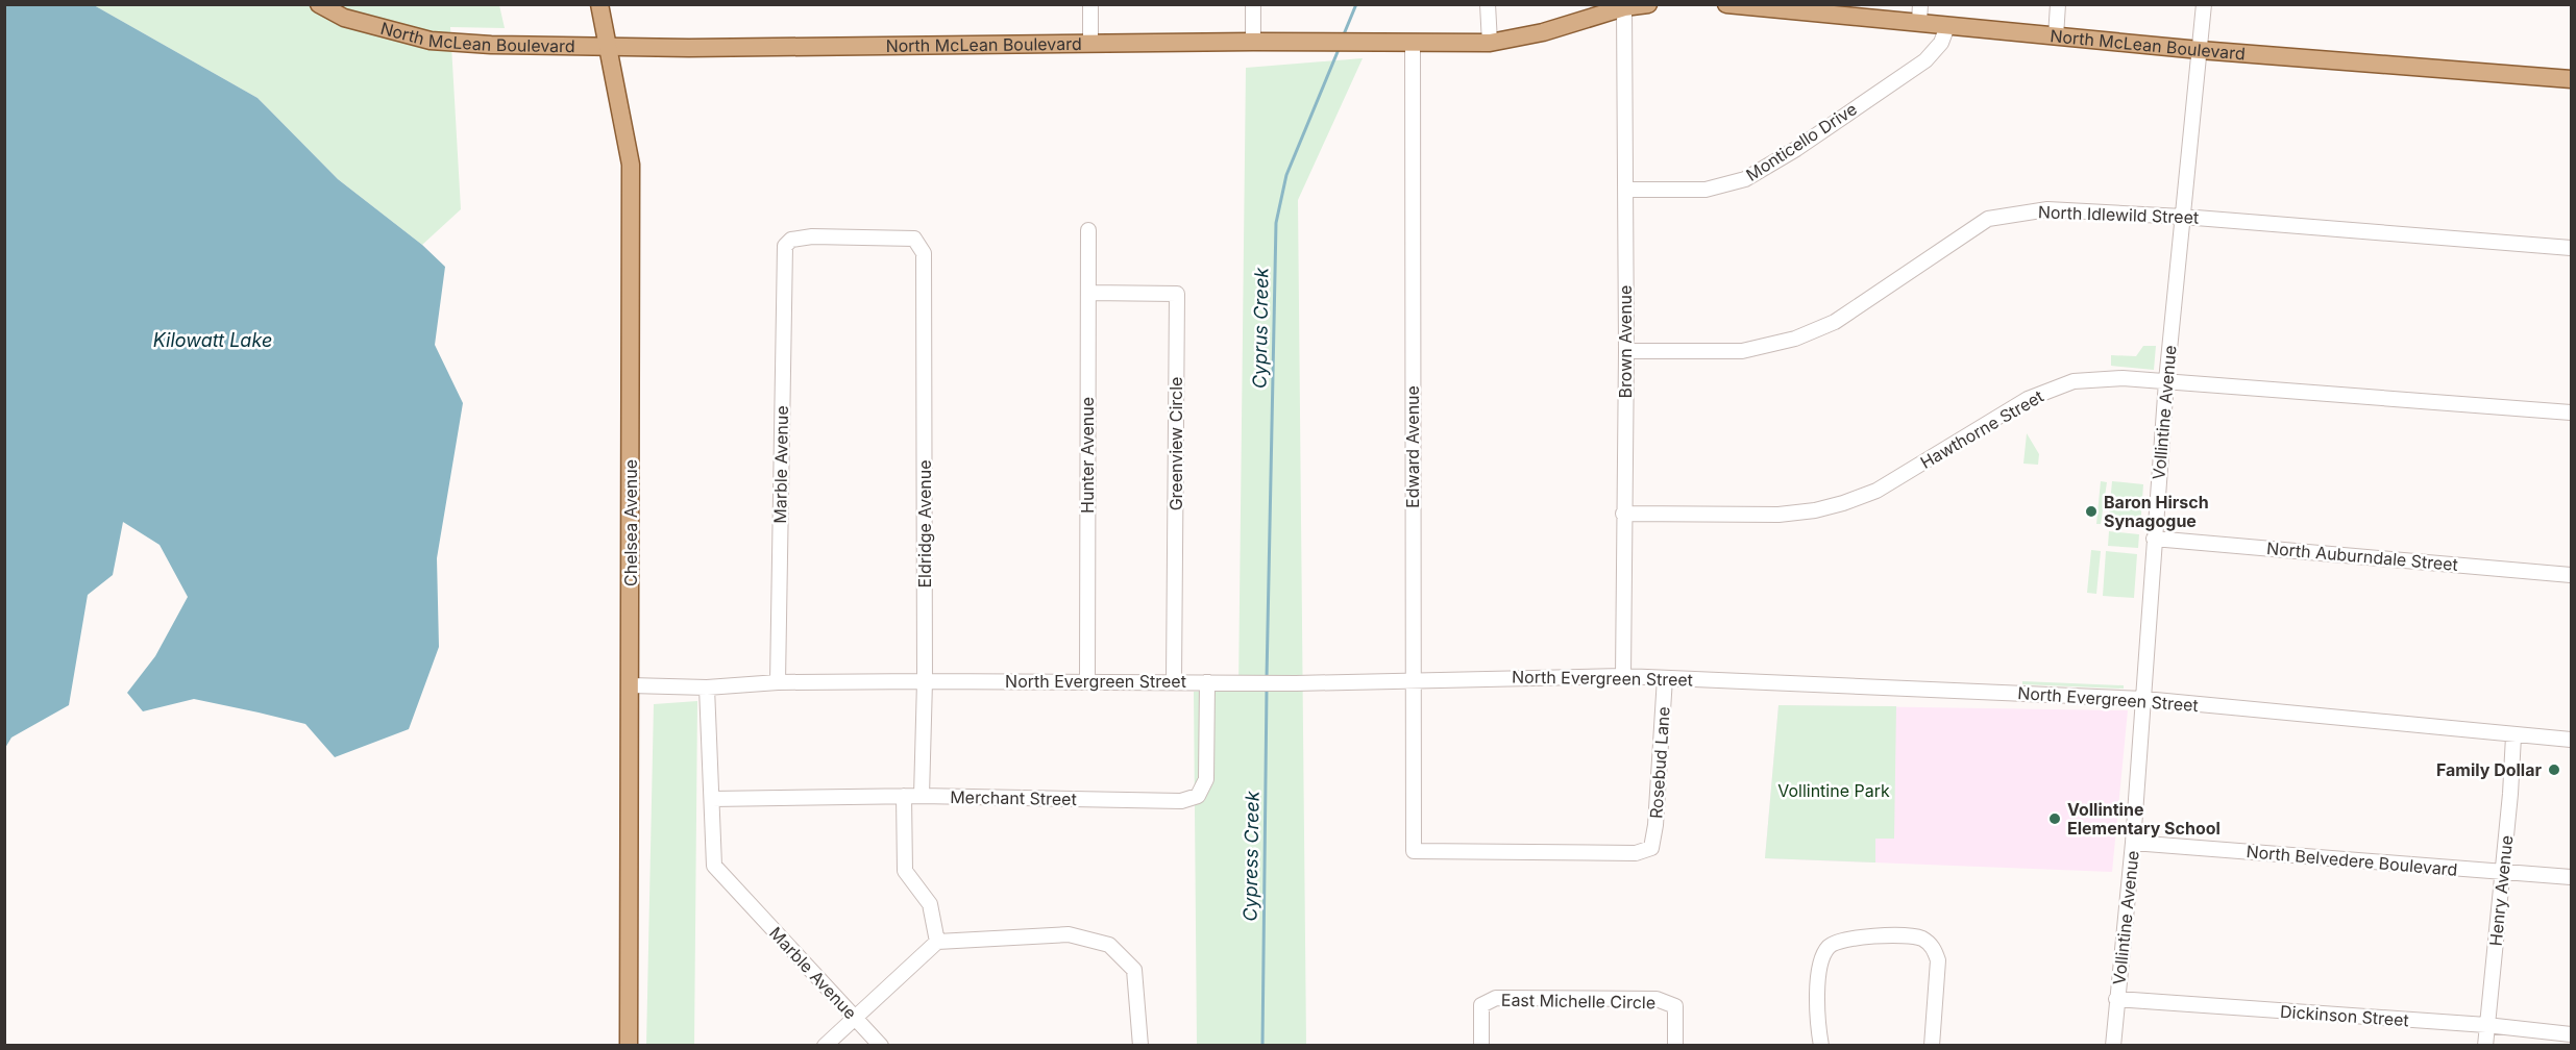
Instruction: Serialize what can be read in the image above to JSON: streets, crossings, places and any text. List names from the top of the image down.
{
  "streets": {
    "main road": ["North McLean Boulevard", "Chelsea Avenue"],
    "street": [
      "Monticello Drive",
      "North Idlewild Street",
      "Brown Avenue",
      "Vollintine Avenue",
      "Hawthorne Street",
      "Greenview Circle",
      "Edward Avenue",
      "Hunter Avenue",
      "Marble Avenue",
      "Eldridge Avenue",
      "North Auburndale Street",
      "North Evergreen Street",
      "Rosebud Lane",
      "Merchant Street",
      "North Belvedere Boulevard",
      "Henry Avenue",
      "East Michelle Circle",
      "Dickinson Street"
    ]
  },
  "crossings": [
    ["North McLean Boulevard", "Monticello Drive"],
    ["North McLean Boulevard", "Brown Avenue"],
    ["North McLean Boulevard", "Vollintine Avenue"],
    ["North McLean Boulevard", "Edward Avenue"],
    ["North McLean Boulevard", "Chelsea Avenue"],
    ["Monticello Drive", "Brown Avenue"],
    ["North Idlewild Street", "Brown Avenue"],
    ["North Idlewild Street", "Vollintine Avenue"],
    ["Brown Avenue", "Hawthorne Street"],
    ["Brown Avenue", "North Evergreen Street"],
    ["Vollintine Avenue", "Hawthorne Street"],
    ["Vollintine Avenue", "North Auburndale Street"],
    ["Vollintine Avenue", "North Evergreen Street"],
    ["Vollintine Avenue", "North Belvedere Boulevard"],
    ["Vollintine Avenue", "Dickinson Street"],
    ["Greenview Circle", "Hunter Avenue"],
    ["Greenview Circle", "North Evergreen Street"],
    ["Edward Avenue", "North Evergreen Street"],
    ["Edward Avenue", "Rosebud Lane"],
    ["Hunter Avenue", "North Evergreen Street"],
    ["Marble Avenue", "Eldridge Avenue"],
    ["Marble Avenue", "North Evergreen Street"],
    ["Marble Avenue", "Merchant Street"],
    ["Chelsea Avenue", "North Evergreen Street"],
    ["Eldridge Avenue", "North Evergreen Street"],
    ["Eldridge Avenue", "Merchant Street"],
    ["North Evergreen Street", "Rosebud Lane"],
    ["North Evergreen Street", "Merchant Street"],
    ["North Evergreen Street", "Henry Avenue"],
    ["North Belvedere Boulevard", "Henry Avenue"],
    ["Henry Avenue", "Dickinson Street"]
  ],
  "water": ["Cyprus Creek", "Kilowatt Lake", "Cypress Creek"],
  "parks": ["Vollintine Park"],
  "places": ["Baron Hirsch Synagogue", "Family Dollar", "Vollintine Elementary School"]
}
